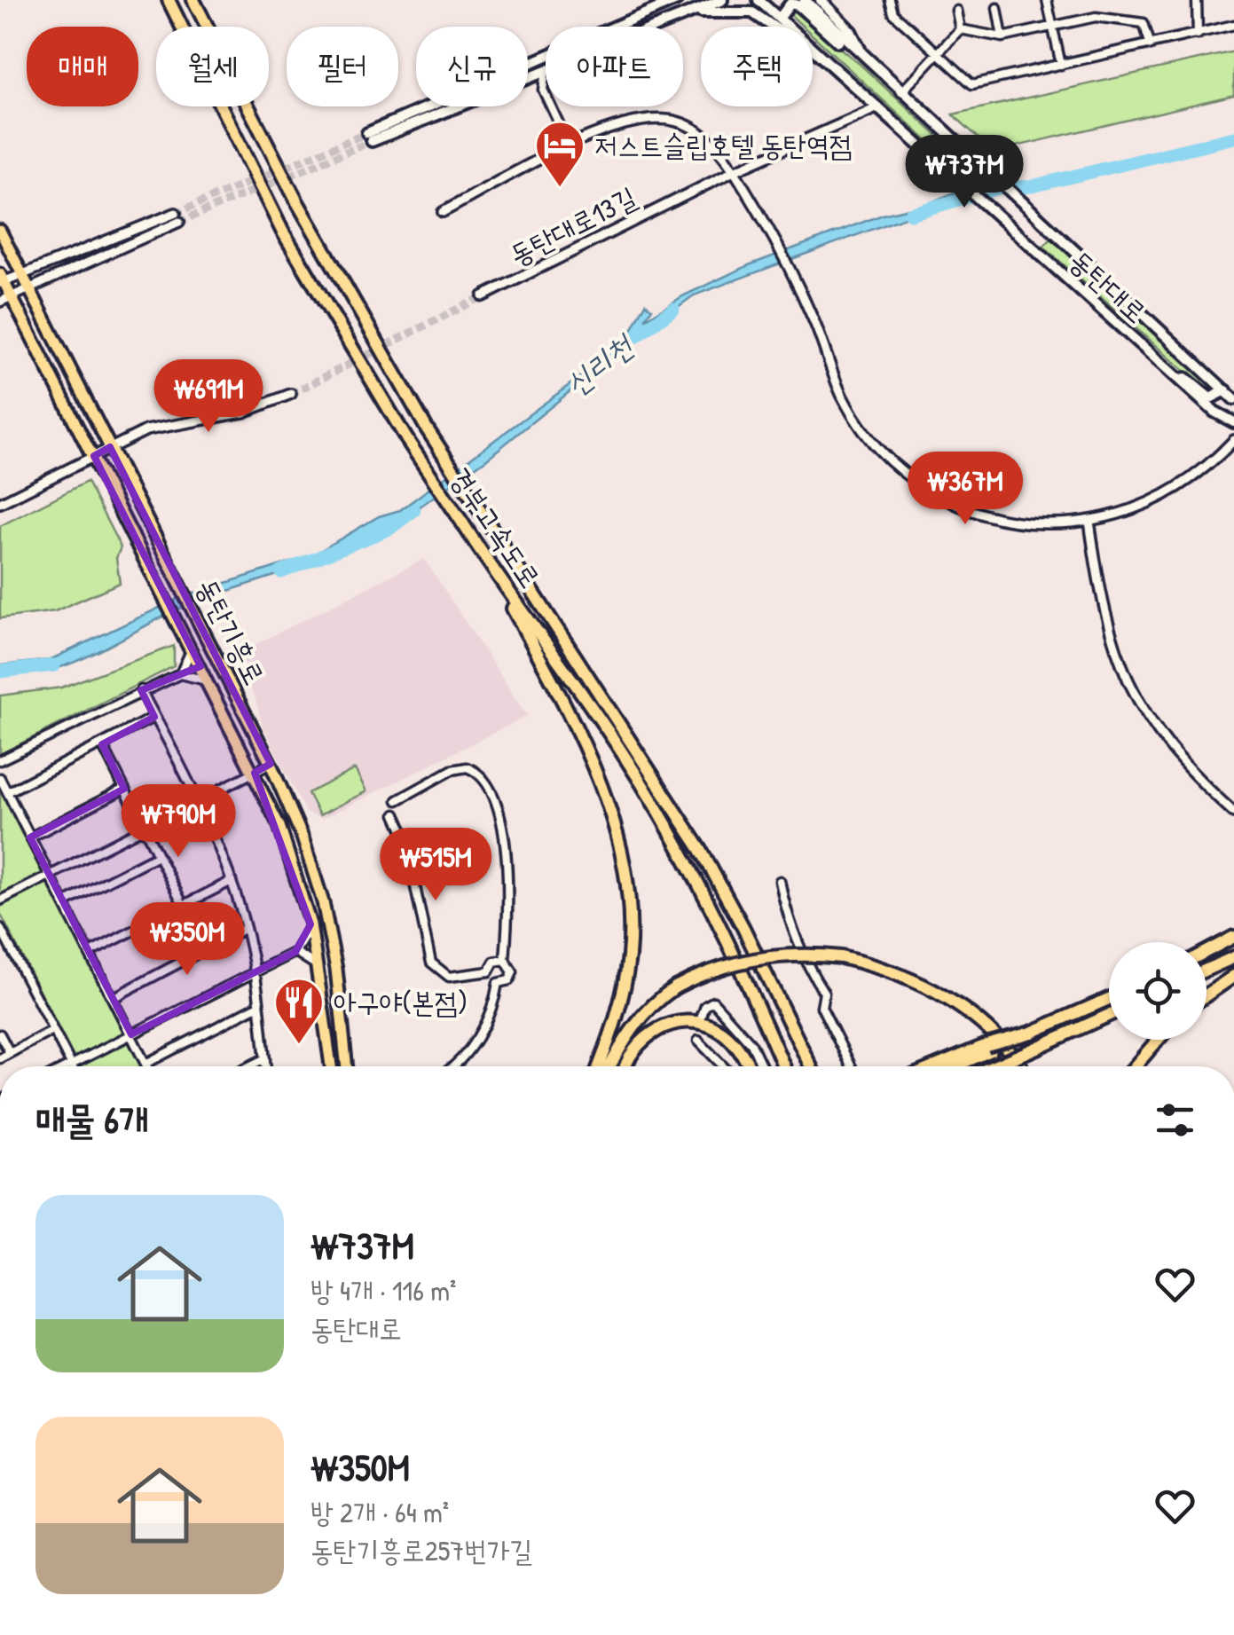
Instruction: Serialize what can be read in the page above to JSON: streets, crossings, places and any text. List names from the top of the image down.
{
  "streets": {
    "highway": ["경부고속도로"],
    "main road": ["동탄대로", "동탄기흥로"],
    "street": ["동탄대로13길"]
  },
  "crossings": [
    ["동탄대로13길", "동탄대로"]
  ],
  "water": ["신리천"],
  "places": {
    "hotel": ["저스트슬립호텔 동탄역점"],
    "restaurant": ["아구야(본점)"]
  },
  "page": {
    "chip": [
      "매매",
      "월세",
      "필터",
      "신규",
      "아파트",
      "주택"
    ],
    "price": [
      "₩737M",
      "₩691M",
      "₩367M",
      "₩790M",
      "₩515M",
      "₩350M"
    ],
    "heading": "매물 6개",
    "list": [
      {
        "name": "₩737M",
        "note": "방 4개 · 116 m² · 동탄대로"
      },
      {
        "name": "₩350M",
        "note": "방 2개 · 64 m² · 동탄기흥로257번가길"
      }
    ]
  }
}
